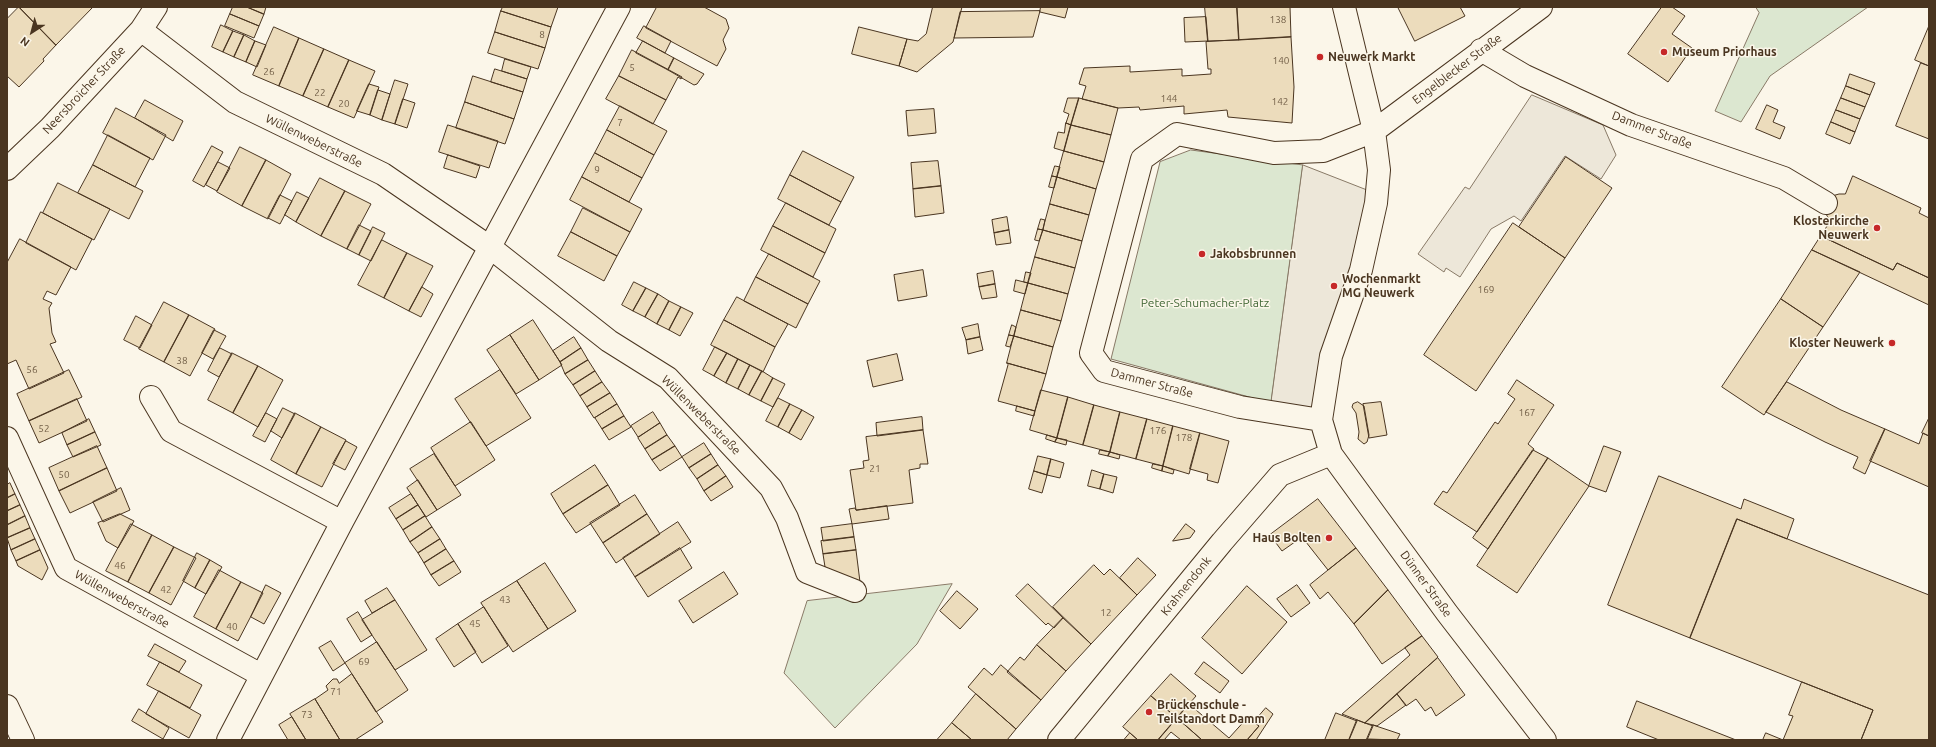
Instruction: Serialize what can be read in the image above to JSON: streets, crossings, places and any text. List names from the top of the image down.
{
  "streets": {
    "street": [
      "Engelblecker Straße",
      "Neersbroicher Straße",
      "Dammer Straße",
      "Wüllenweberstraße",
      "Dünner Straße",
      "Krahnendonk"
    ]
  },
  "crossings": [
    ["Engelblecker Straße", "Dammer Straße"],
    ["Neersbroicher Straße", "Wüllenweberstraße"],
    ["Dammer Straße", "Dünner Straße"],
    ["Dünner Straße", "Krahnendonk"]
  ],
  "parks": ["Peter-Schumacher-Platz"],
  "places": [
    "Museum Priorhaus",
    "Neuwerk Markt",
    "Klosterkirche Neuwerk",
    "Jakobsbrunnen",
    "Wochenmarkt MG Neuwerk",
    "Kloster Neuwerk",
    "Haus Bolten",
    "Brückenschule - Teilstandort Damm"
  ],
  "house_numbers": [
    "138",
    "8",
    "140",
    "5",
    "26",
    "22",
    "144",
    "142",
    "20",
    "7",
    "9",
    "169",
    "38",
    "56",
    "167",
    "52",
    "176",
    "178",
    "21",
    "50",
    "46",
    "42",
    "43",
    "12",
    "45",
    "40",
    "69",
    "71",
    "73"
  ],
  "north": "bottom left"
}
